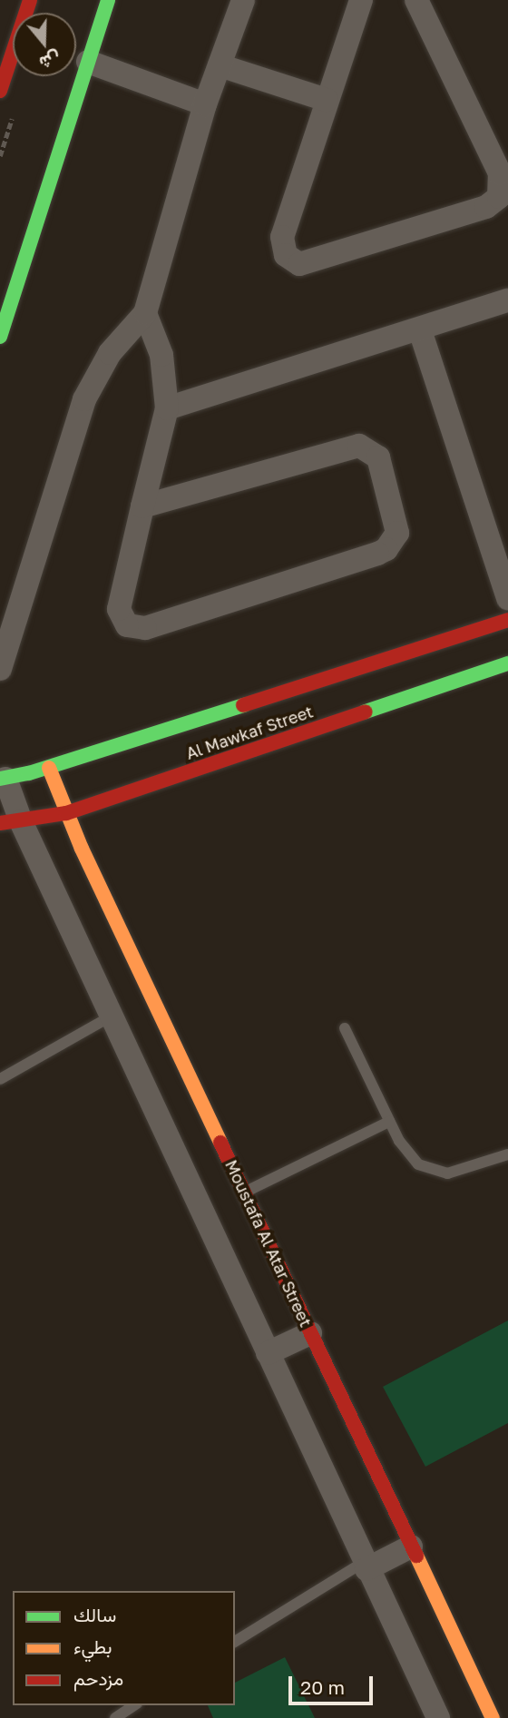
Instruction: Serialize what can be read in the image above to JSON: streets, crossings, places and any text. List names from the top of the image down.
{
  "streets": {
    "street": ["Al Mawkaf Street", "Moustafa Al Atar Street"]
  },
  "crossings": [
    ["Al Mawkaf Street", "Moustafa Al Atar Street"]
  ],
  "legend": ["سالك", "بطيء", "مزدحم"],
  "scale_bar": "20 m",
  "north": "bottom"
}
